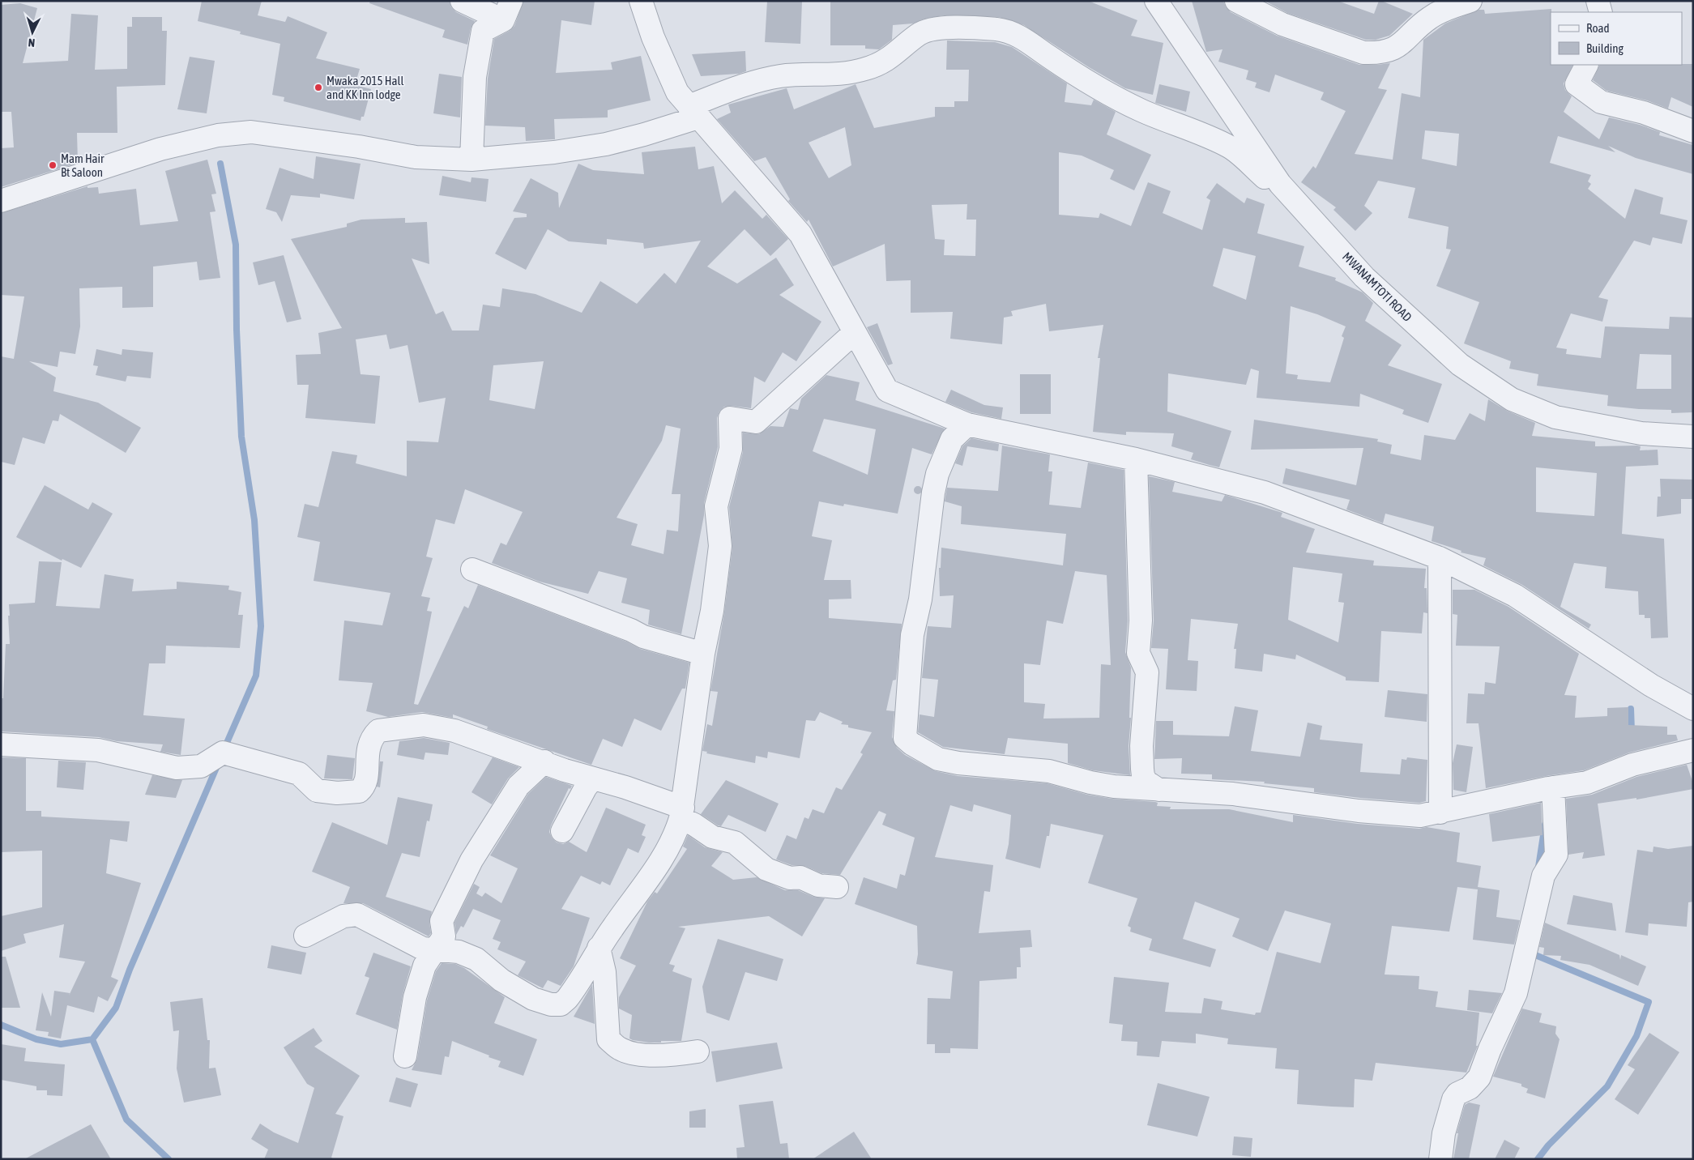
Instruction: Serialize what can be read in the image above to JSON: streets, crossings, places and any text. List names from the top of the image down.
{
  "streets": {
    "street": ["MWANAMTOTI ROAD"]
  },
  "places": ["Mwaka 2015 Hall and KK Inn lodge", "Mam Hair Bt Saloon"],
  "legend": ["Road", "Building"],
  "north": "bottom"
}
